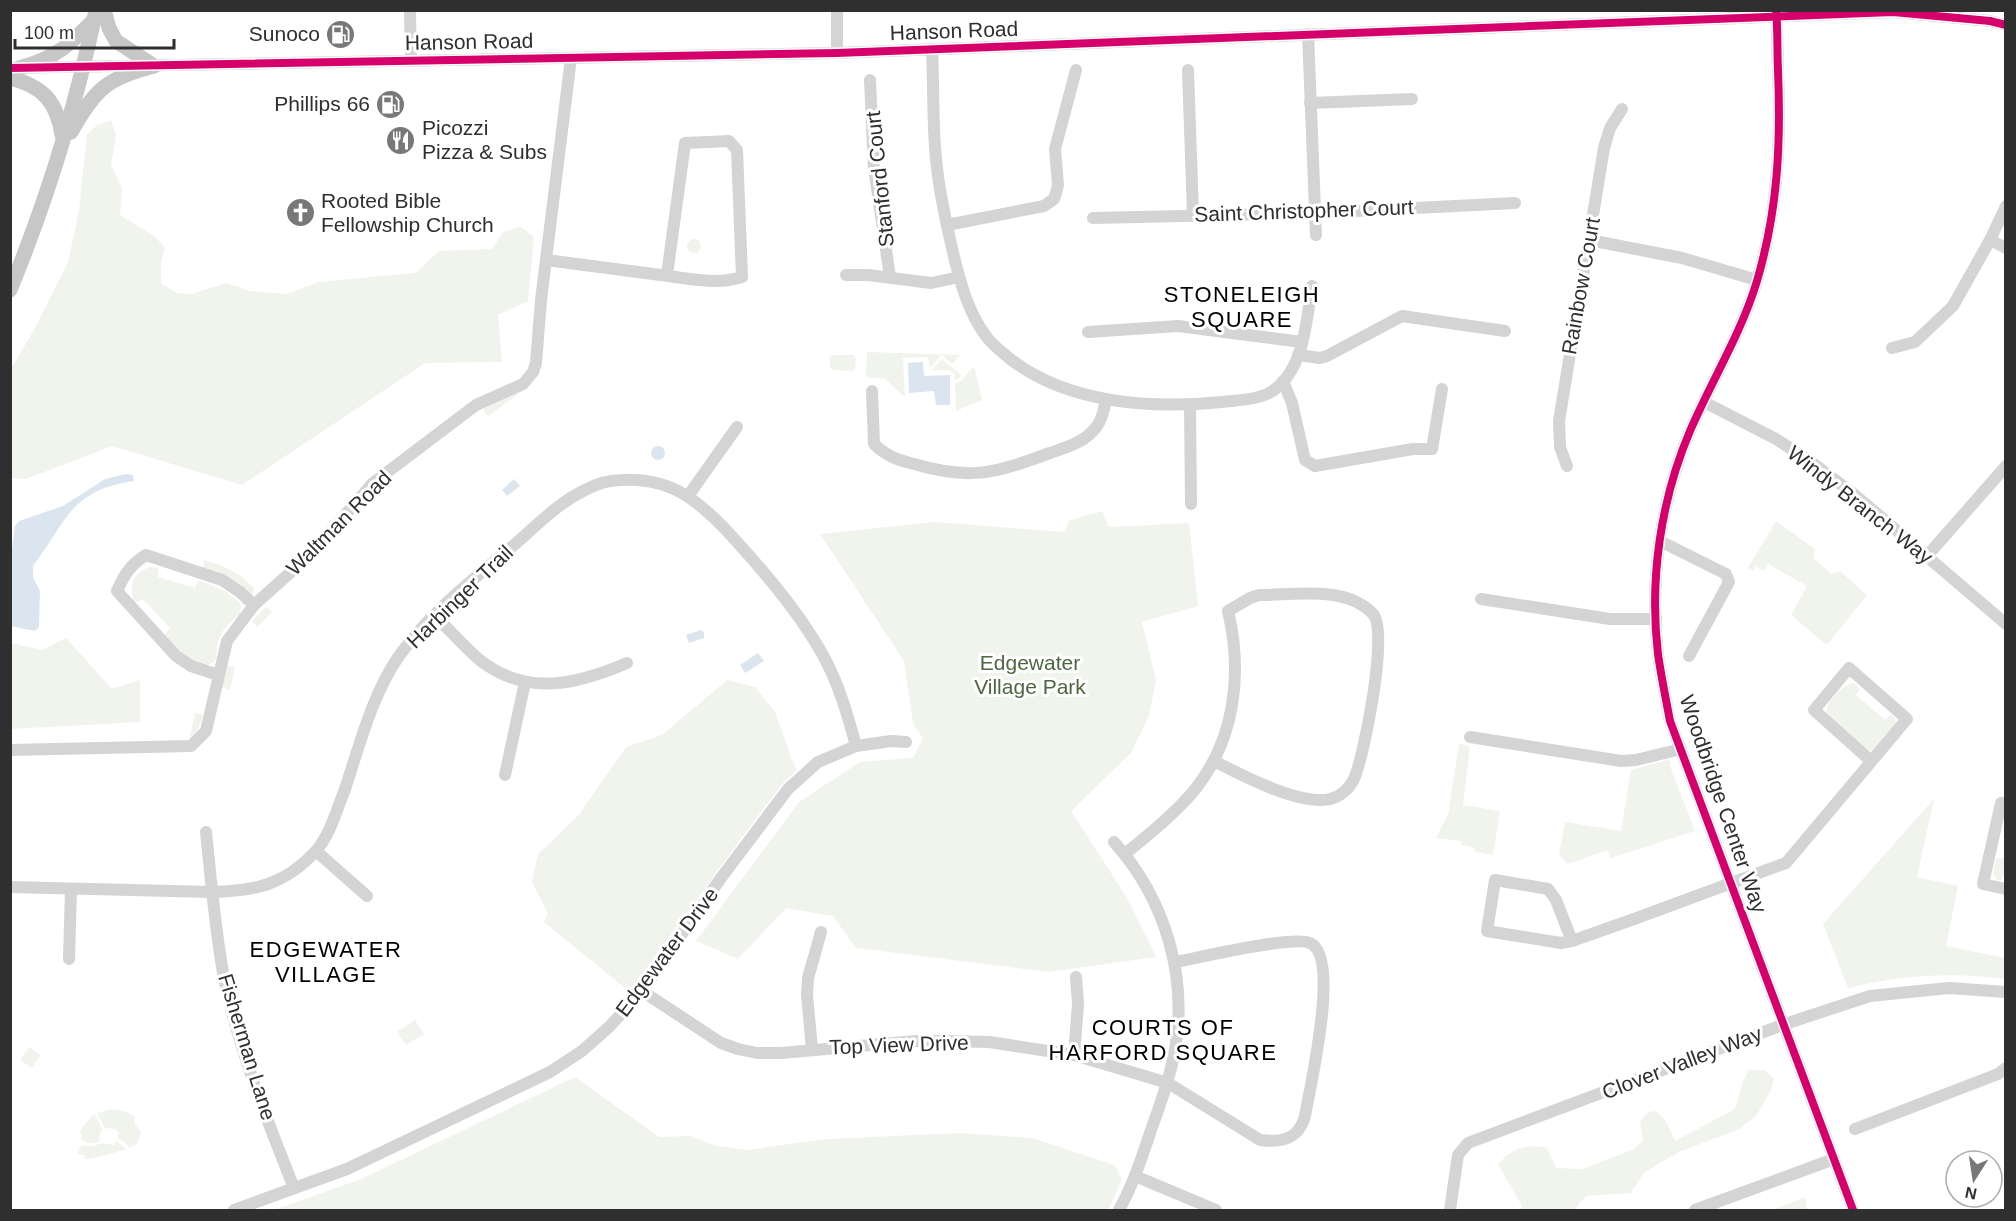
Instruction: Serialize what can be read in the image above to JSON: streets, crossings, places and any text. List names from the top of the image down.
{
  "streets": {
    "street": [
      "Hanson Road",
      "Stanford Court",
      "Saint Christopher Court",
      "Rainbow Court",
      "Windy Branch Way",
      "Waltman Road",
      "Harbinger Trail",
      "Woodbridge Center Way",
      "Edgewater Drive",
      "Top View Drive",
      "Fisherman Lane",
      "Clover Valley Way"
    ]
  },
  "crossings": [
    ["Hanson Road", "Waltman Road"],
    ["Hanson Road", "Woodbridge Center Way"],
    ["Windy Branch Way", "Woodbridge Center Way"],
    ["Harbinger Trail", "Edgewater Drive"],
    ["Harbinger Trail", "Fisherman Lane"],
    ["Woodbridge Center Way", "Clover Valley Way"],
    ["Edgewater Drive", "Top View Drive"],
    ["Edgewater Drive", "Fisherman Lane"]
  ],
  "districts": ["STONELEIGH SQUARE", "EDGEWATER VILLAGE", "COURTS OF HARFORD SQUARE"],
  "parks": ["Edgewater Village Park"],
  "places": {
    "fuel station": ["Sunoco", "Phillips 66"],
    "restaurant": ["Picozzi Pizza & Subs"],
    "church": ["Rooted Bible Fellowship Church"]
  },
  "scale_bar": "100 m",
  "north": "bottom"
}
